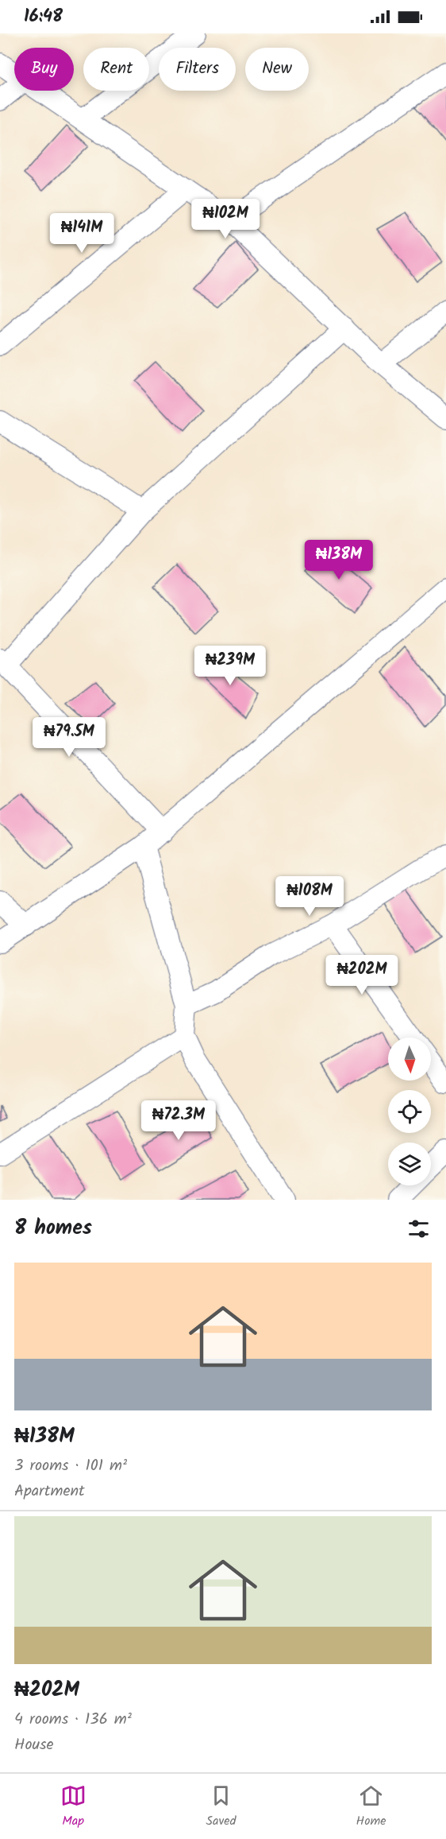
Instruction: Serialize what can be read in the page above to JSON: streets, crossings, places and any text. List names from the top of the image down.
{
  "north": "bottom",
  "page": {
    "status": "16:48",
    "chip": [
      "Buy",
      "Rent",
      "Filters",
      "New"
    ],
    "price": [
      "₦102M",
      "₦141M",
      "₦138M",
      "₦239M",
      "₦79.5M",
      "₦108M",
      "₦202M",
      "₦72.3M"
    ],
    "heading": "8 homes",
    "list": [
      {
        "name": "₦138M",
        "note": "3 rooms · 101 m² · Apartment"
      },
      {
        "name": "₦202M",
        "note": "4 rooms · 136 m² · House"
      }
    ],
    "tabs": ["Map", "Saved", "Home"]
  }
}
